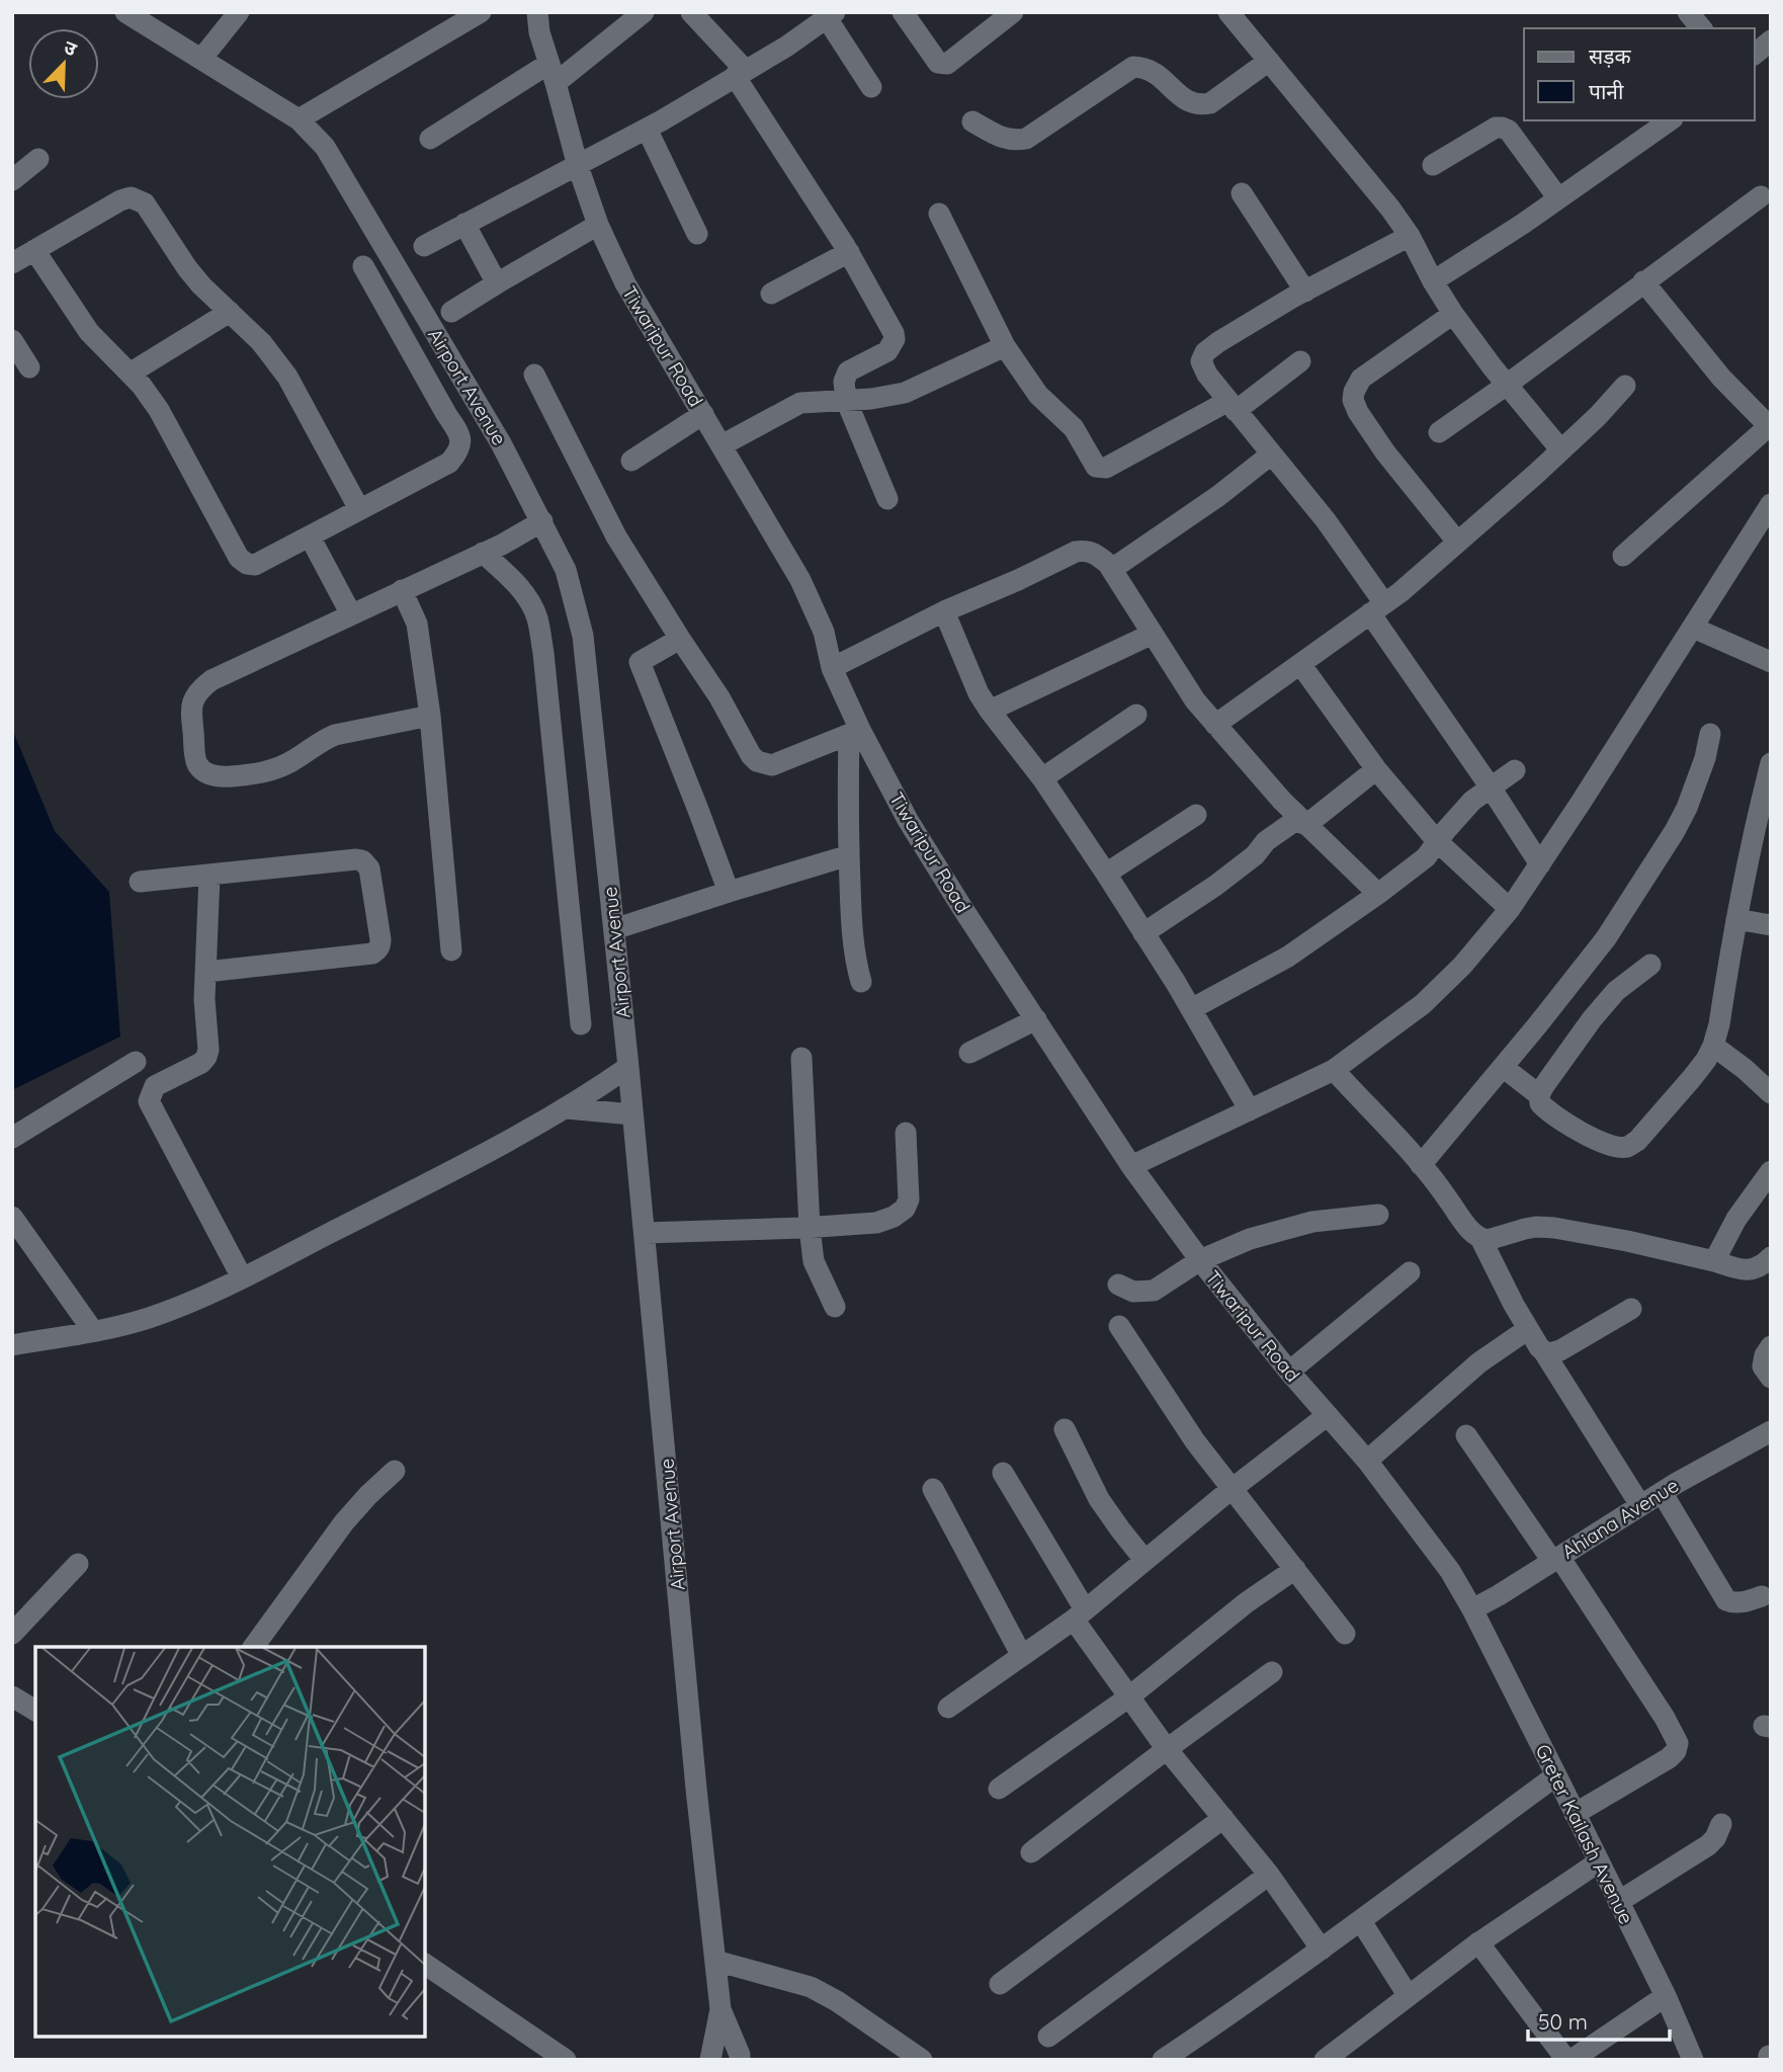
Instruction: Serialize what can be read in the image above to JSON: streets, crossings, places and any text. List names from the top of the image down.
{
  "streets": {
    "street": [
      "Tiwaripur Road",
      "Airport Avenue",
      "Ahiana Avenue",
      "Greter Kailash Avenue"
    ]
  },
  "crossings": [
    ["Tiwaripur Road", "Ahiana Avenue"],
    ["Tiwaripur Road", "Greter Kailash Avenue"],
    ["Ahiana Avenue", "Greter Kailash Avenue"]
  ],
  "legend": ["सड़क", "पानी"],
  "scale_bar": "50 m",
  "north": "top right"
}
